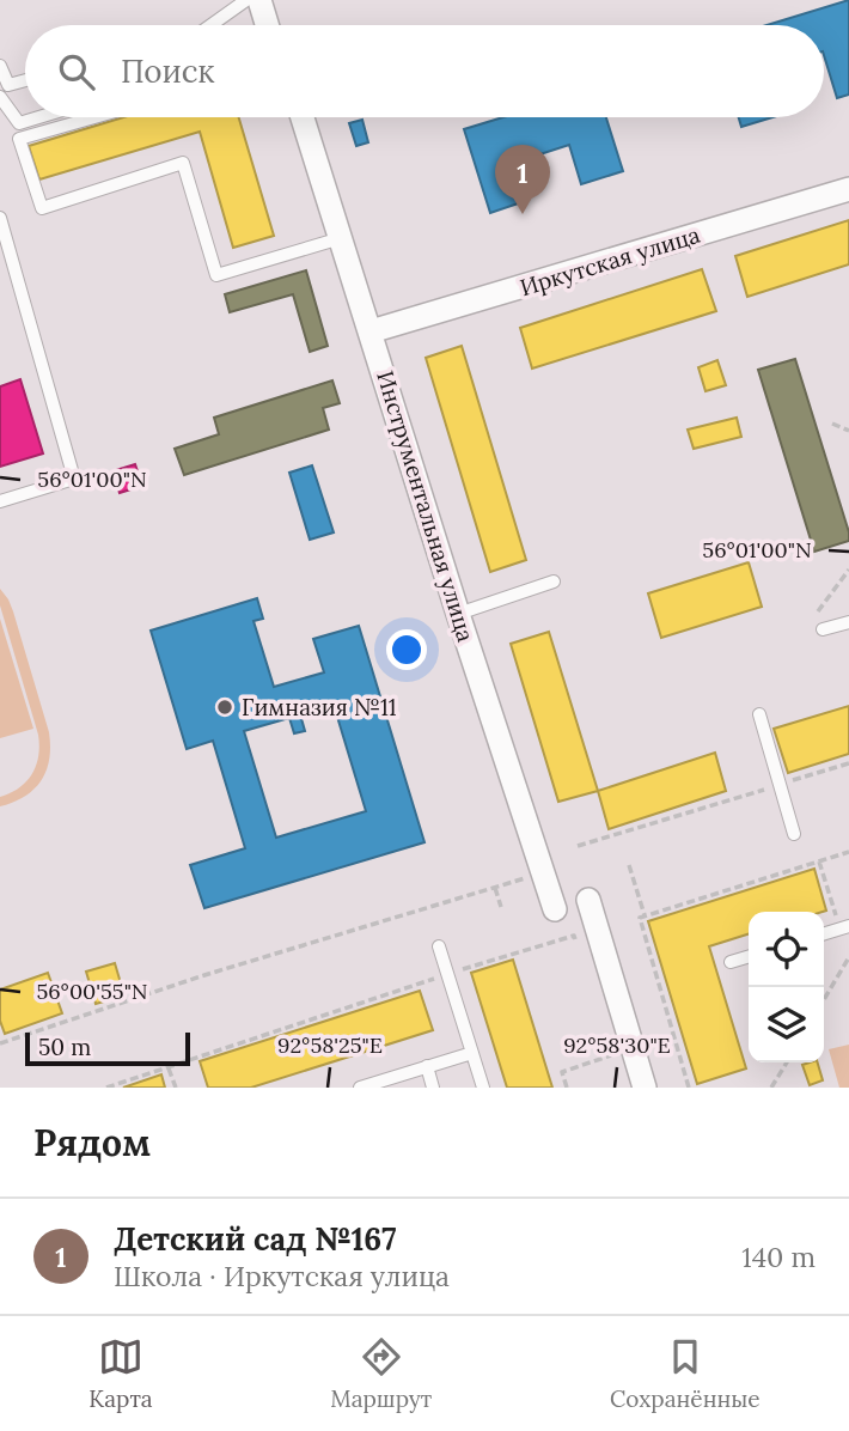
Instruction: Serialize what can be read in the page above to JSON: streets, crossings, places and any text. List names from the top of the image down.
{
  "streets": {
    "street": ["Иркутская улица", "Инструментальная улица"]
  },
  "crossings": [
    ["Иркутская улица", "Инструментальная улица"]
  ],
  "places": ["Гимназия №11"],
  "scale_bar": "50 m",
  "page": {
    "search": "Поиск",
    "pins": "1",
    "scale": "50 m",
    "heading": "Рядом",
    "list": [
      {
        "mark": "1",
        "name": "Детский сад №167",
        "note": "Школа · Иркутская улица",
        "value": "140 m"
      }
    ],
    "nav": ["Карта", "Маршрут", "Сохранённые"]
  },
  "coordinates": [
    "56°01'00\"N",
    "56°00'55\"N",
    "92°58'25\"E",
    "92°58'30\"E"
  ]
}
